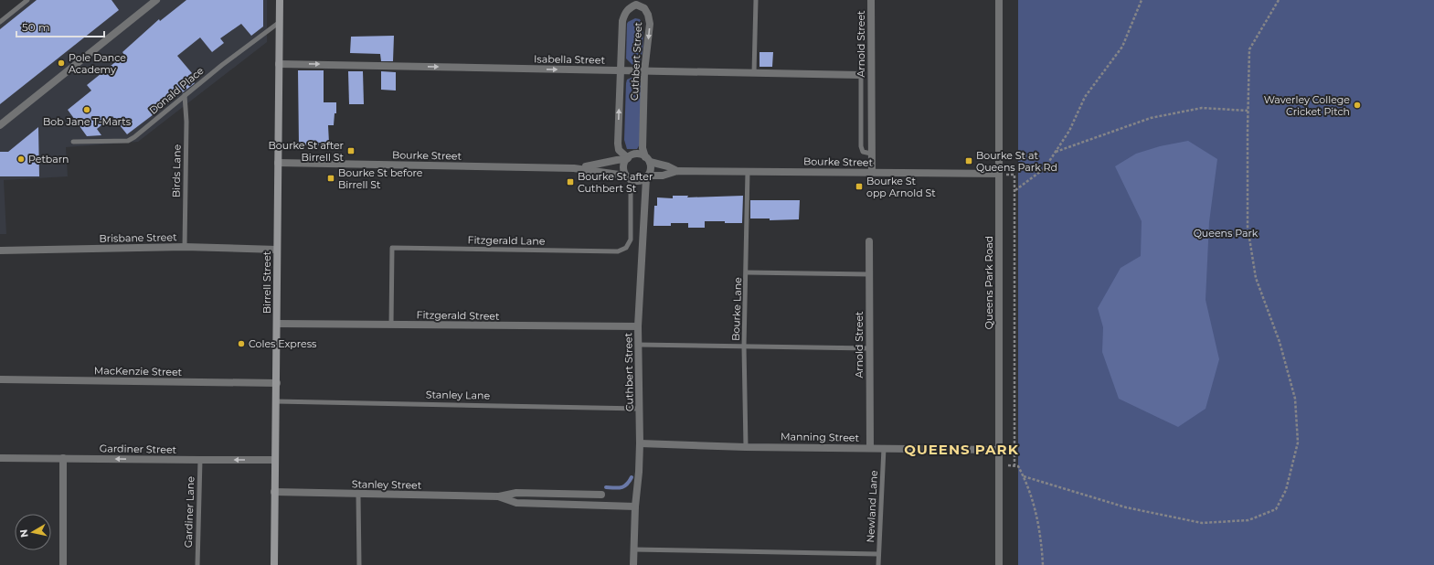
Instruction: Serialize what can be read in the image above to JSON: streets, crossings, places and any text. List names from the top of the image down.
{
  "streets": {
    "main road": ["Birrell Street"],
    "street": [
      "Arnold Street",
      "Isabella Street",
      "Cuthbert Street",
      "Bourke Street",
      "Brisbane Street",
      "Queens Park Road",
      "Fitzgerald Street",
      "MacKenzie Street",
      "Manning Street",
      "Gardiner Street",
      "Stanley Street"
    ],
    "lane": [
      "Donald Place",
      "Birds Lane",
      "Fitzgerald Lane",
      "Bourke Lane",
      "Stanley Lane",
      "Newland Lane",
      "Gardiner Lane"
    ]
  },
  "crossings": [
    ["Arnold Street", "Isabella Street"],
    ["Arnold Street", "Bourke Street"],
    ["Arnold Street", "Manning Street"],
    ["Isabella Street", "Cuthbert Street"],
    ["Isabella Street", "Birrell Street"],
    ["Cuthbert Street", "Bourke Street"],
    ["Cuthbert Street", "Fitzgerald Lane"],
    ["Cuthbert Street", "Fitzgerald Street"],
    ["Cuthbert Street", "Stanley Lane"],
    ["Cuthbert Street", "Manning Street"],
    ["Cuthbert Street", "Stanley Street"],
    ["Donald Place", "Birds Lane"],
    ["Donald Place", "Birrell Street"],
    ["Bourke Street", "Fitzgerald Lane"],
    ["Bourke Street", "Birrell Street"],
    ["Bourke Street", "Queens Park Road"],
    ["Bourke Street", "Bourke Lane"],
    ["Birds Lane", "Brisbane Street"],
    ["Brisbane Street", "Birrell Street"],
    ["Fitzgerald Lane", "Fitzgerald Street"],
    ["Birrell Street", "Fitzgerald Street"],
    ["Birrell Street", "MacKenzie Street"],
    ["Birrell Street", "Stanley Lane"],
    ["Birrell Street", "Gardiner Street"],
    ["Birrell Street", "Stanley Street"],
    ["Queens Park Road", "Manning Street"],
    ["Bourke Lane", "Manning Street"],
    ["Manning Street", "Newland Lane"],
    ["Gardiner Street", "Gardiner Lane"]
  ],
  "one_way": ["Isabella Street", "Gardiner Street"],
  "districts": ["QUEENS PARK"],
  "parks": ["Queens Park"],
  "places": {
    "other": [
      "Pole Dance Academy",
      "Waverley College Cricket Pitch",
      "Bob Jane T-Marts",
      "Petbarn",
      "Coles Express"
    ],
    "transit": [
      "Bourke St after Birrell St",
      "Bourke St at Queens Park Rd",
      "Bourke St before Birrell St",
      "Bourke St after Cuthbert St",
      "Bourke St opp Arnold St"
    ]
  },
  "scale_bar": "50 m",
  "north": "left"
}
